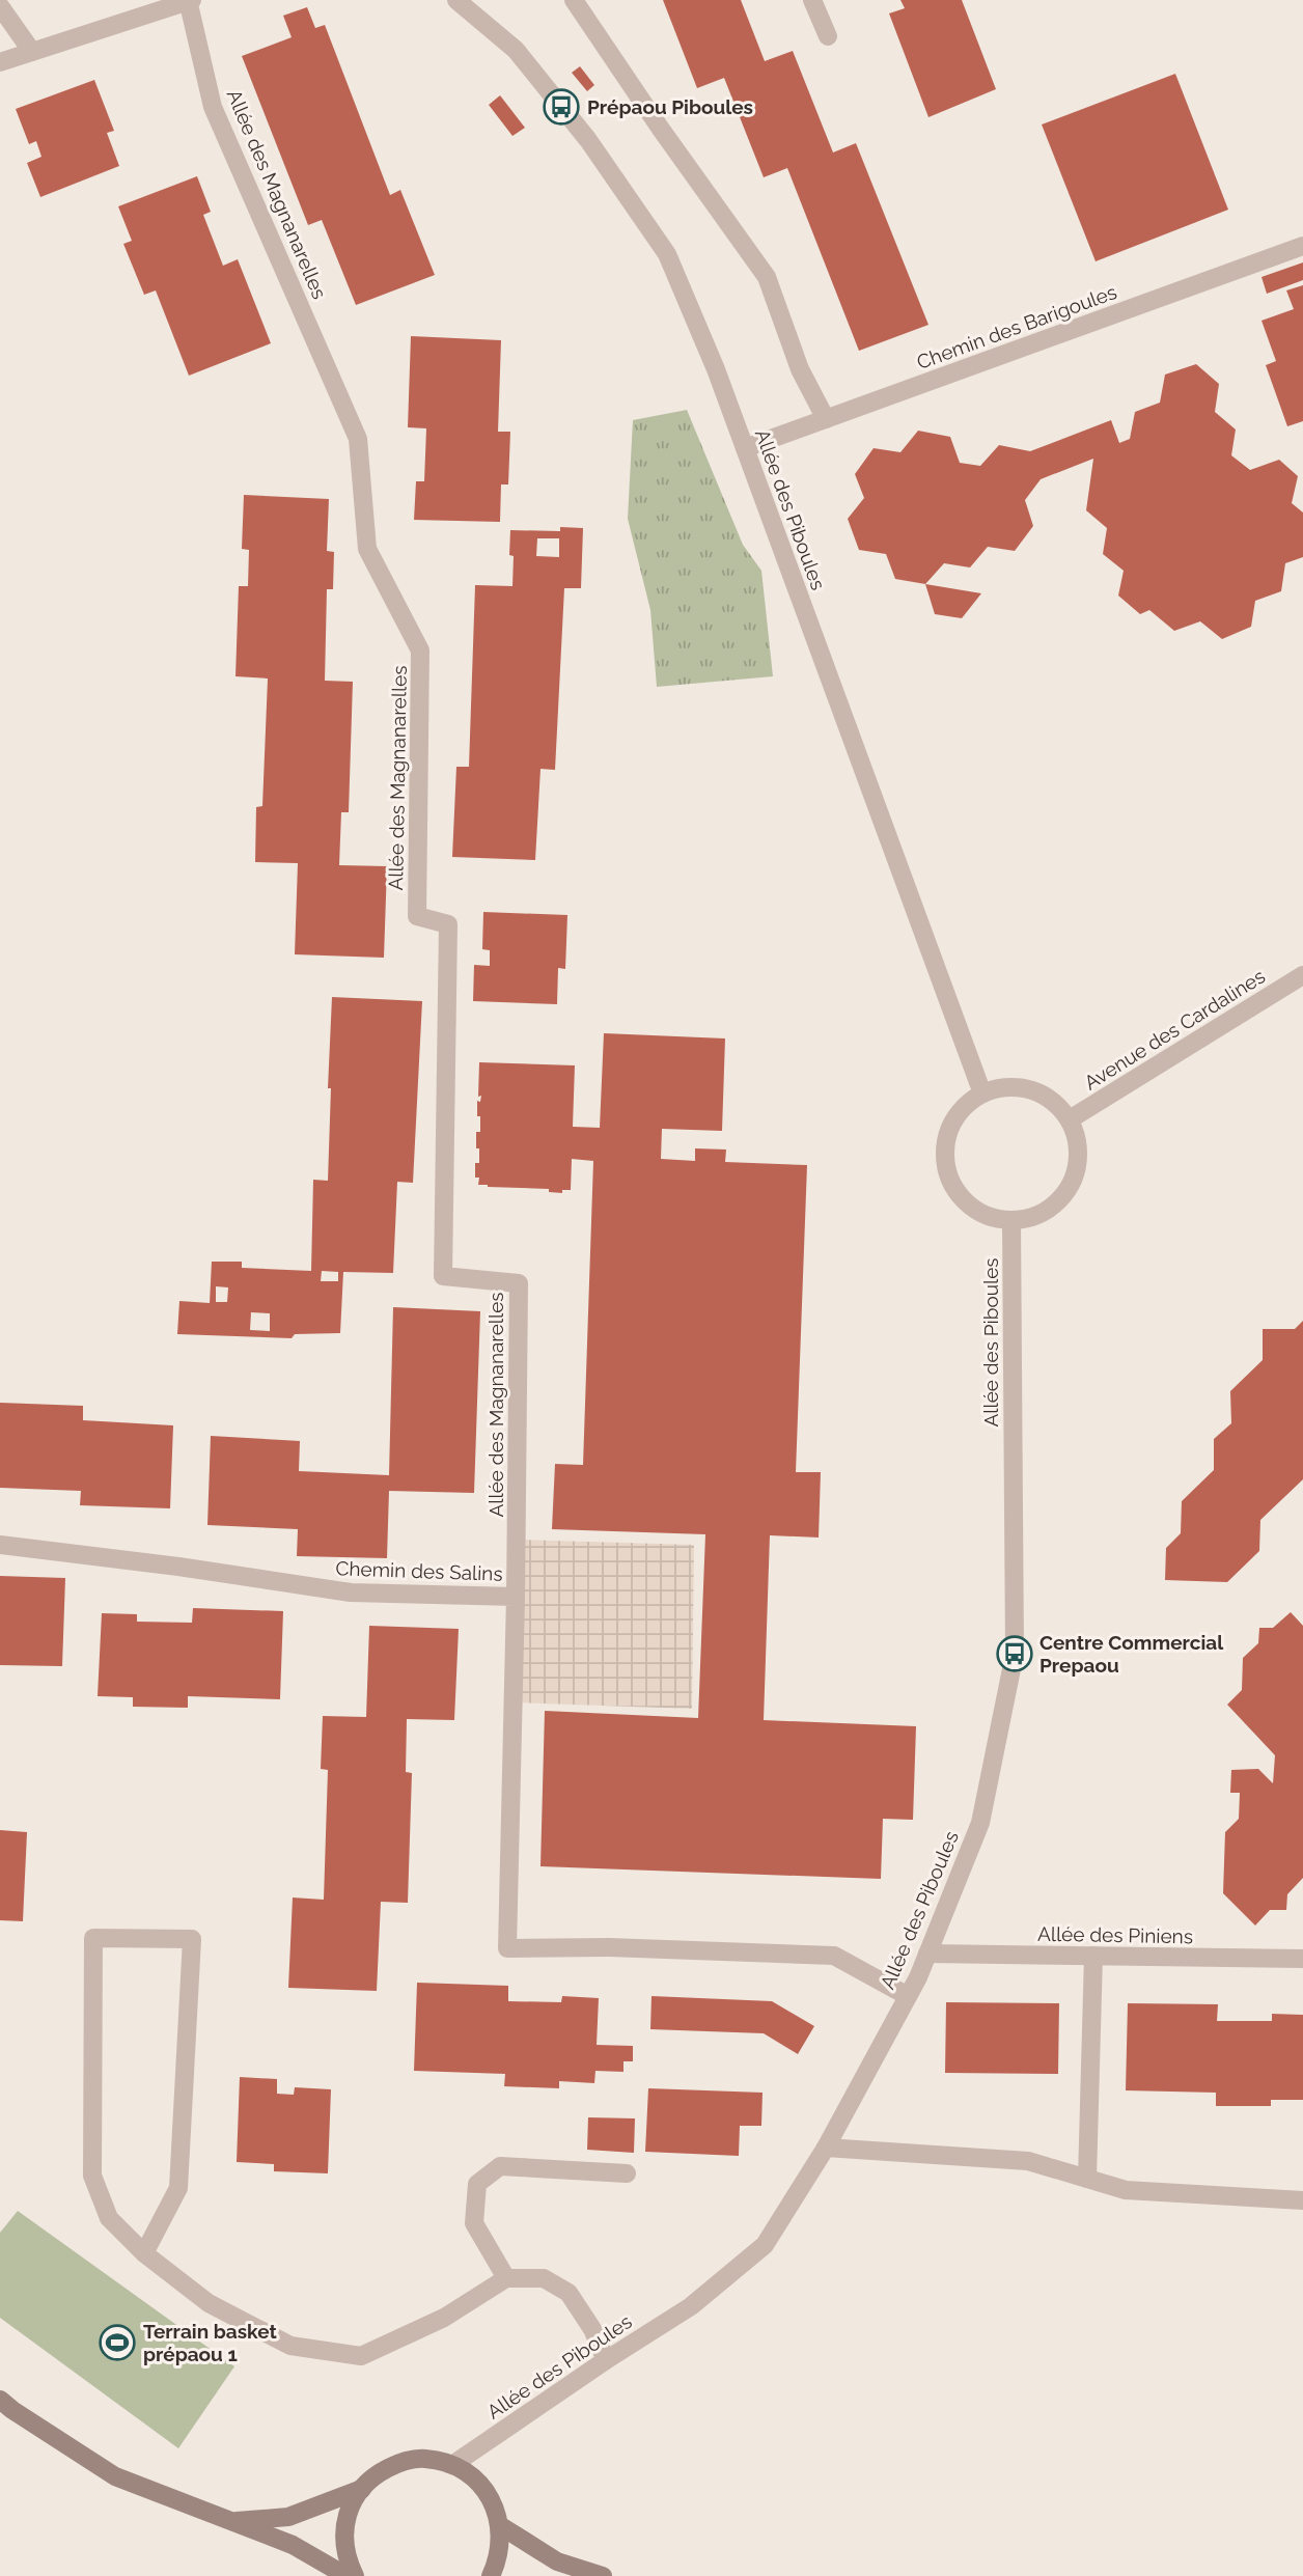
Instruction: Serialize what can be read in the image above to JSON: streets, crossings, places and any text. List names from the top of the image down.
{
  "streets": {
    "street": [
      "Allée des Magnanarelles",
      "Chemin des Barigoules",
      "Allée des Piboules",
      "Avenue des Cardalines",
      "Chemin des Salins",
      "Allée des Piniens"
    ]
  },
  "crossings": [
    ["Allée des Magnanarelles", "Chemin des Salins"],
    ["Chemin des Barigoules", "Allée des Piboules"],
    ["Allée des Piboules", "Avenue des Cardalines"],
    ["Allée des Piboules", "Chemin des Salins"],
    ["Allée des Piboules", "Allée des Piniens"]
  ],
  "places": {
    "bus stop": ["Prépaou Piboules", "Centre Commercial Prepaou"],
    "sports": ["Terrain basket prépaou 1"]
  }
}
